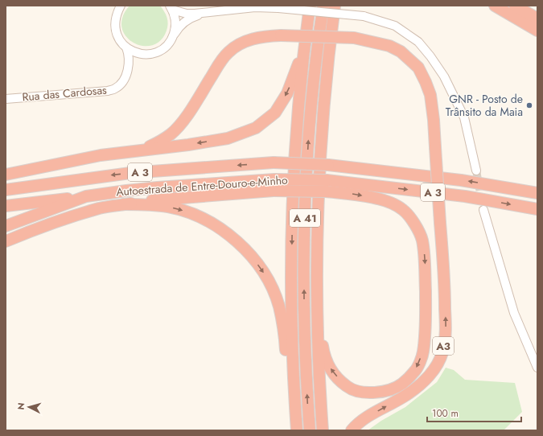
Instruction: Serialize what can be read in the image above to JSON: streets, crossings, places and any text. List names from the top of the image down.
{
  "streets": {
    "highway": [
      "A 3",
      "Autoestrada de Entre-Douro-e-Minho",
      "A 41",
      "A3"
    ],
    "street": ["Rua das Cardosas"]
  },
  "crossings": [
    ["A 3", "Autoestrada de Entre-Douro-e-Minho"]
  ],
  "places": ["GNR - Posto de Trânsito da Maia"],
  "scale_bar": "100 m",
  "north": "left"
}
